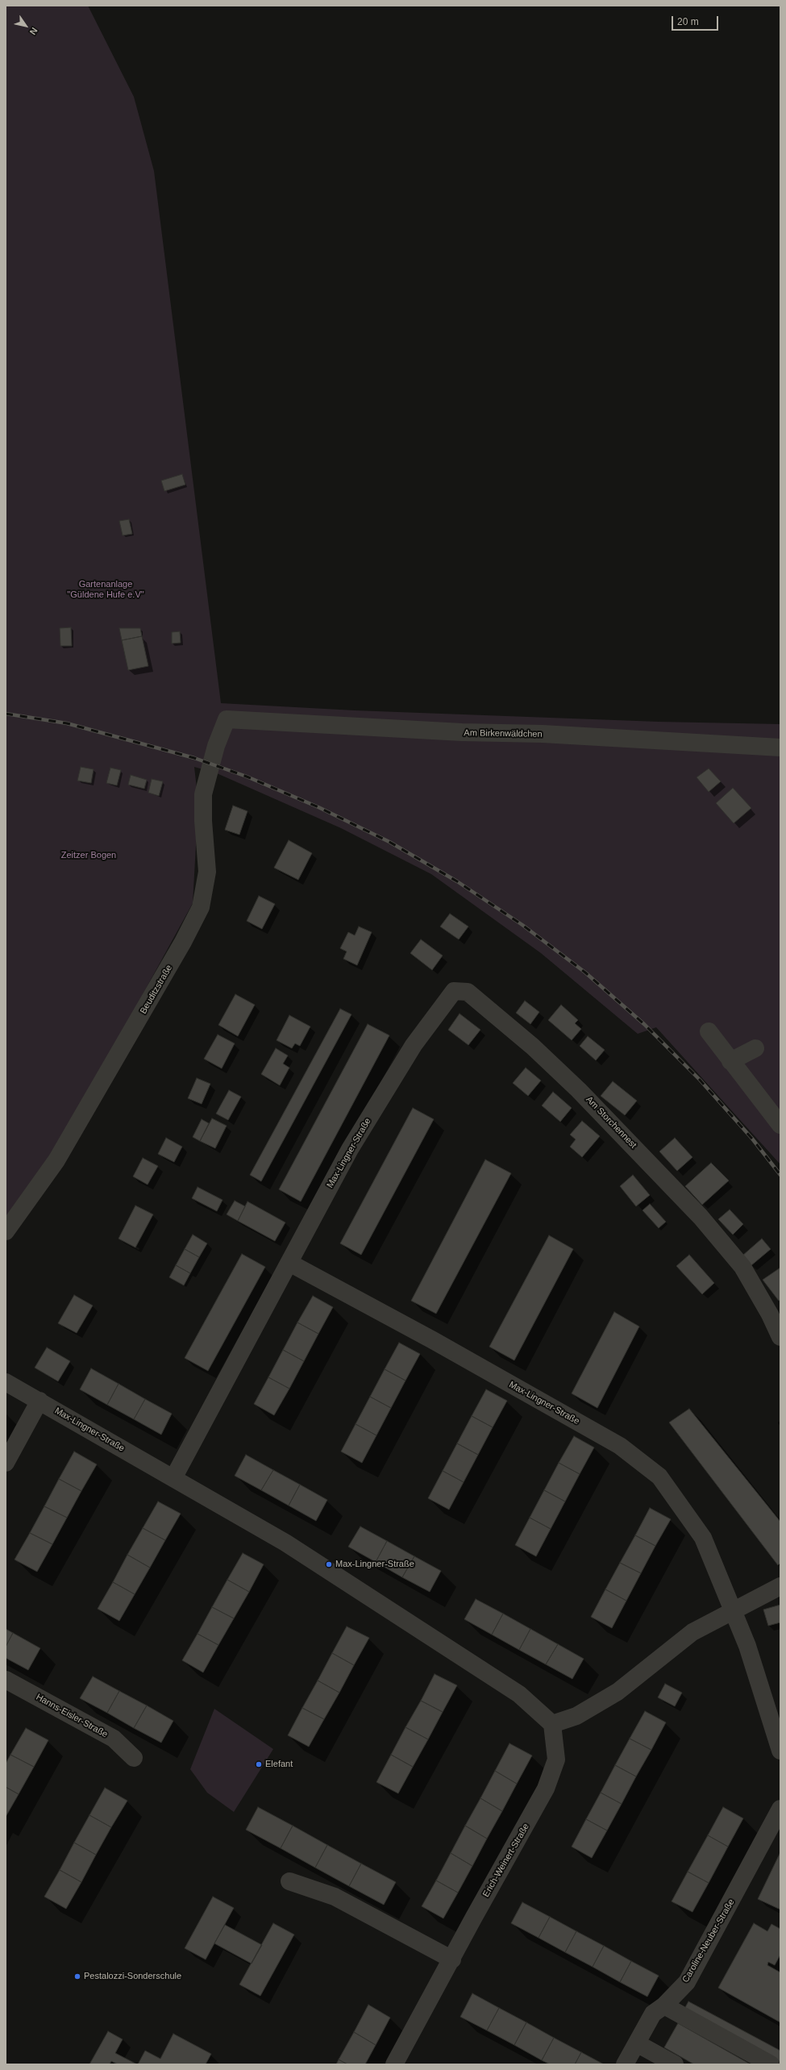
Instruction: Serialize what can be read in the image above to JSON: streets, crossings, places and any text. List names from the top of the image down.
{
  "streets": {
    "street": [
      "Am Birkenwäldchen",
      "Beuditzstraße",
      "Am Storchennest",
      "Max-Lingner-Straße",
      "Hanns-Eisler-Straße",
      "Erich-Weinert-Straße",
      "Caroline-Neuber-Straße"
    ]
  },
  "crossings": [
    ["Am Birkenwäldchen", "Beuditzstraße"],
    ["Am Storchennest", "Max-Lingner-Straße"],
    ["Max-Lingner-Straße", "Erich-Weinert-Straße"]
  ],
  "parks": ["Gartenanlage \"Güldene Hufe e.V\"", "Zeitzer Bogen"],
  "places": ["Max-Lingner-Straße", "Elefant", "Pestalozzi-Sonderschule"],
  "scale_bar": "20 m",
  "north": "bottom right"
}
